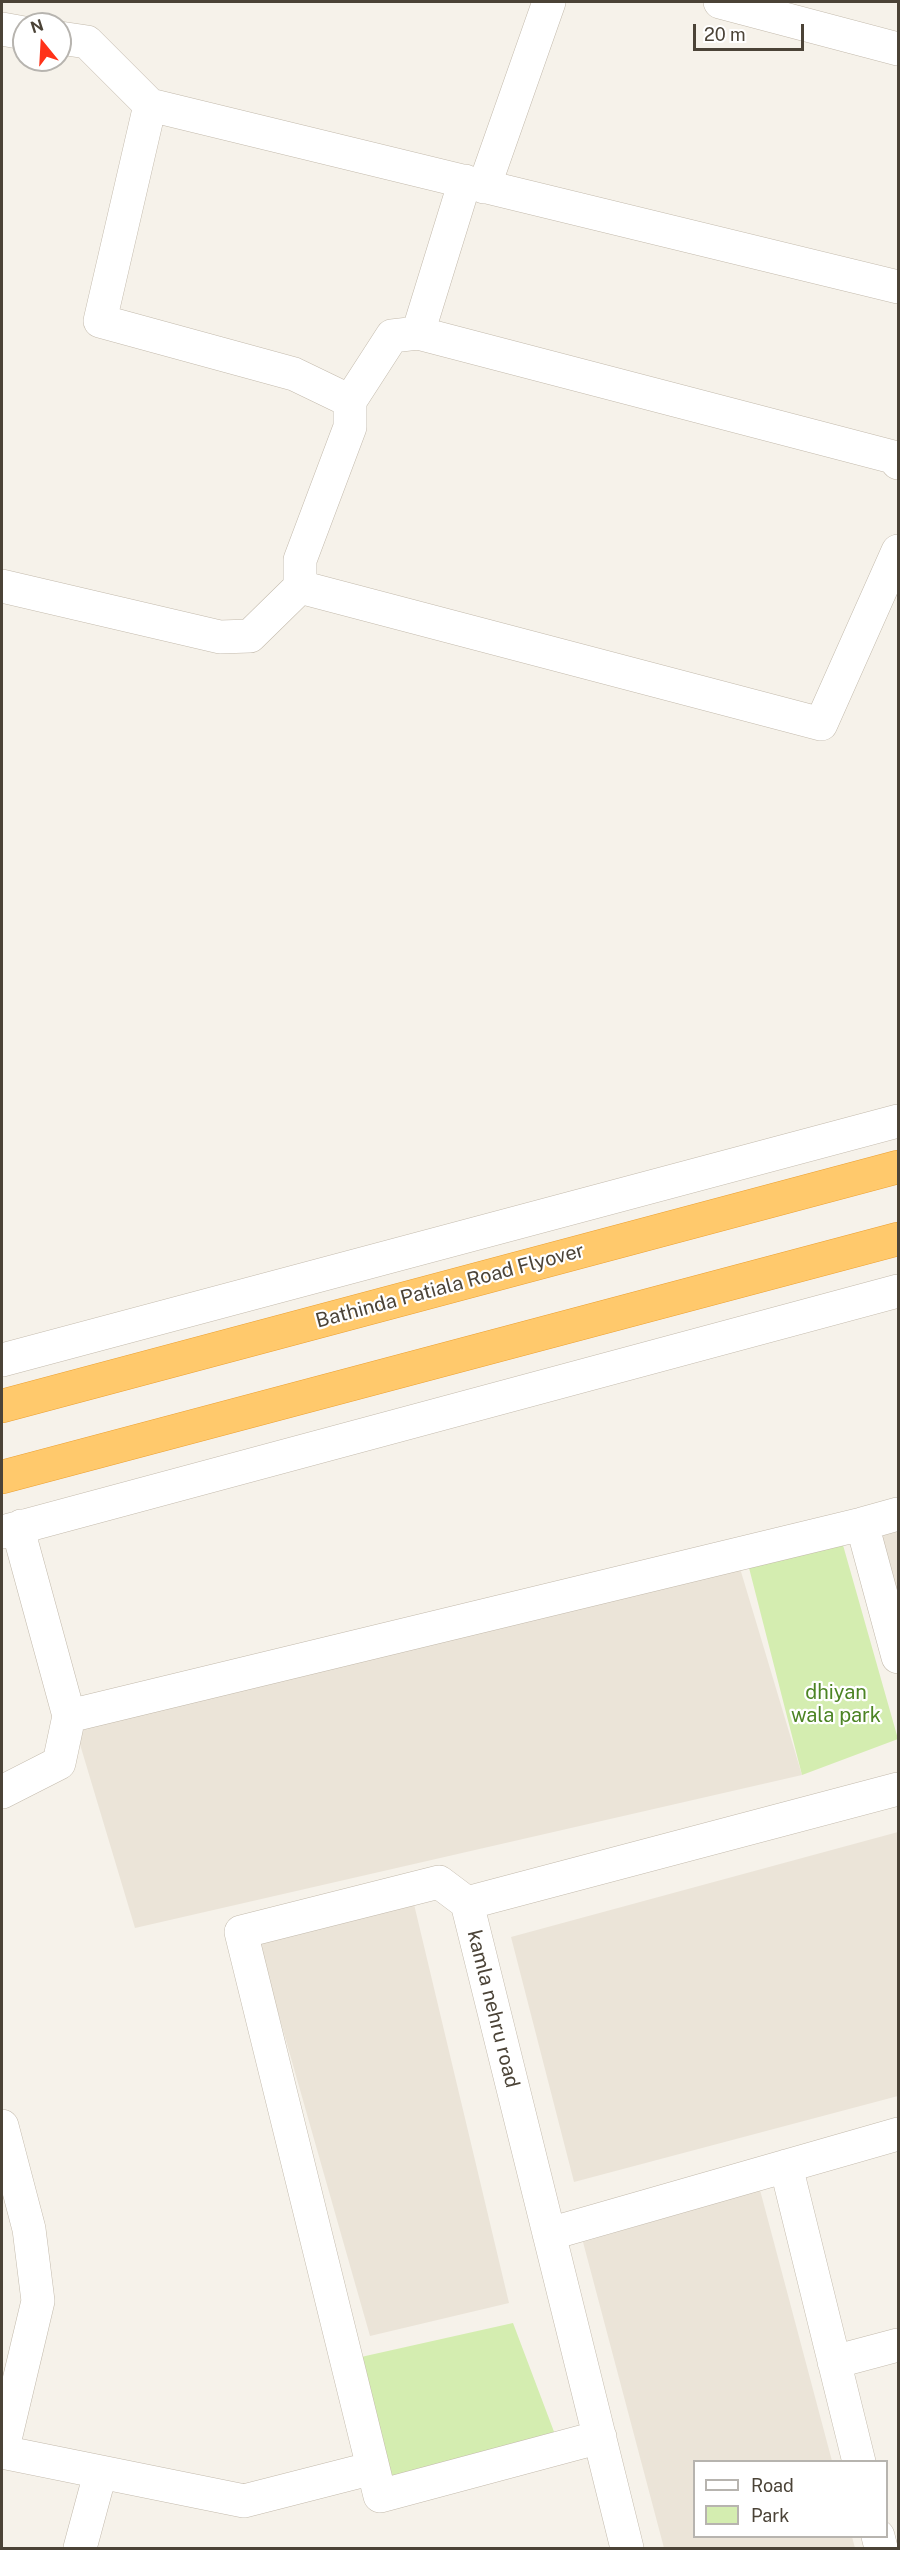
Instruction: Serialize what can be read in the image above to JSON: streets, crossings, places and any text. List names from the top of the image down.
{
  "streets": {
    "highway": ["Bathinda Patiala Road Flyover"],
    "street": ["kamla nehru road"]
  },
  "parks": ["dhiyan wala park"],
  "legend": ["Road", "Park"],
  "scale_bar": "20 m",
  "north": "top"
}
